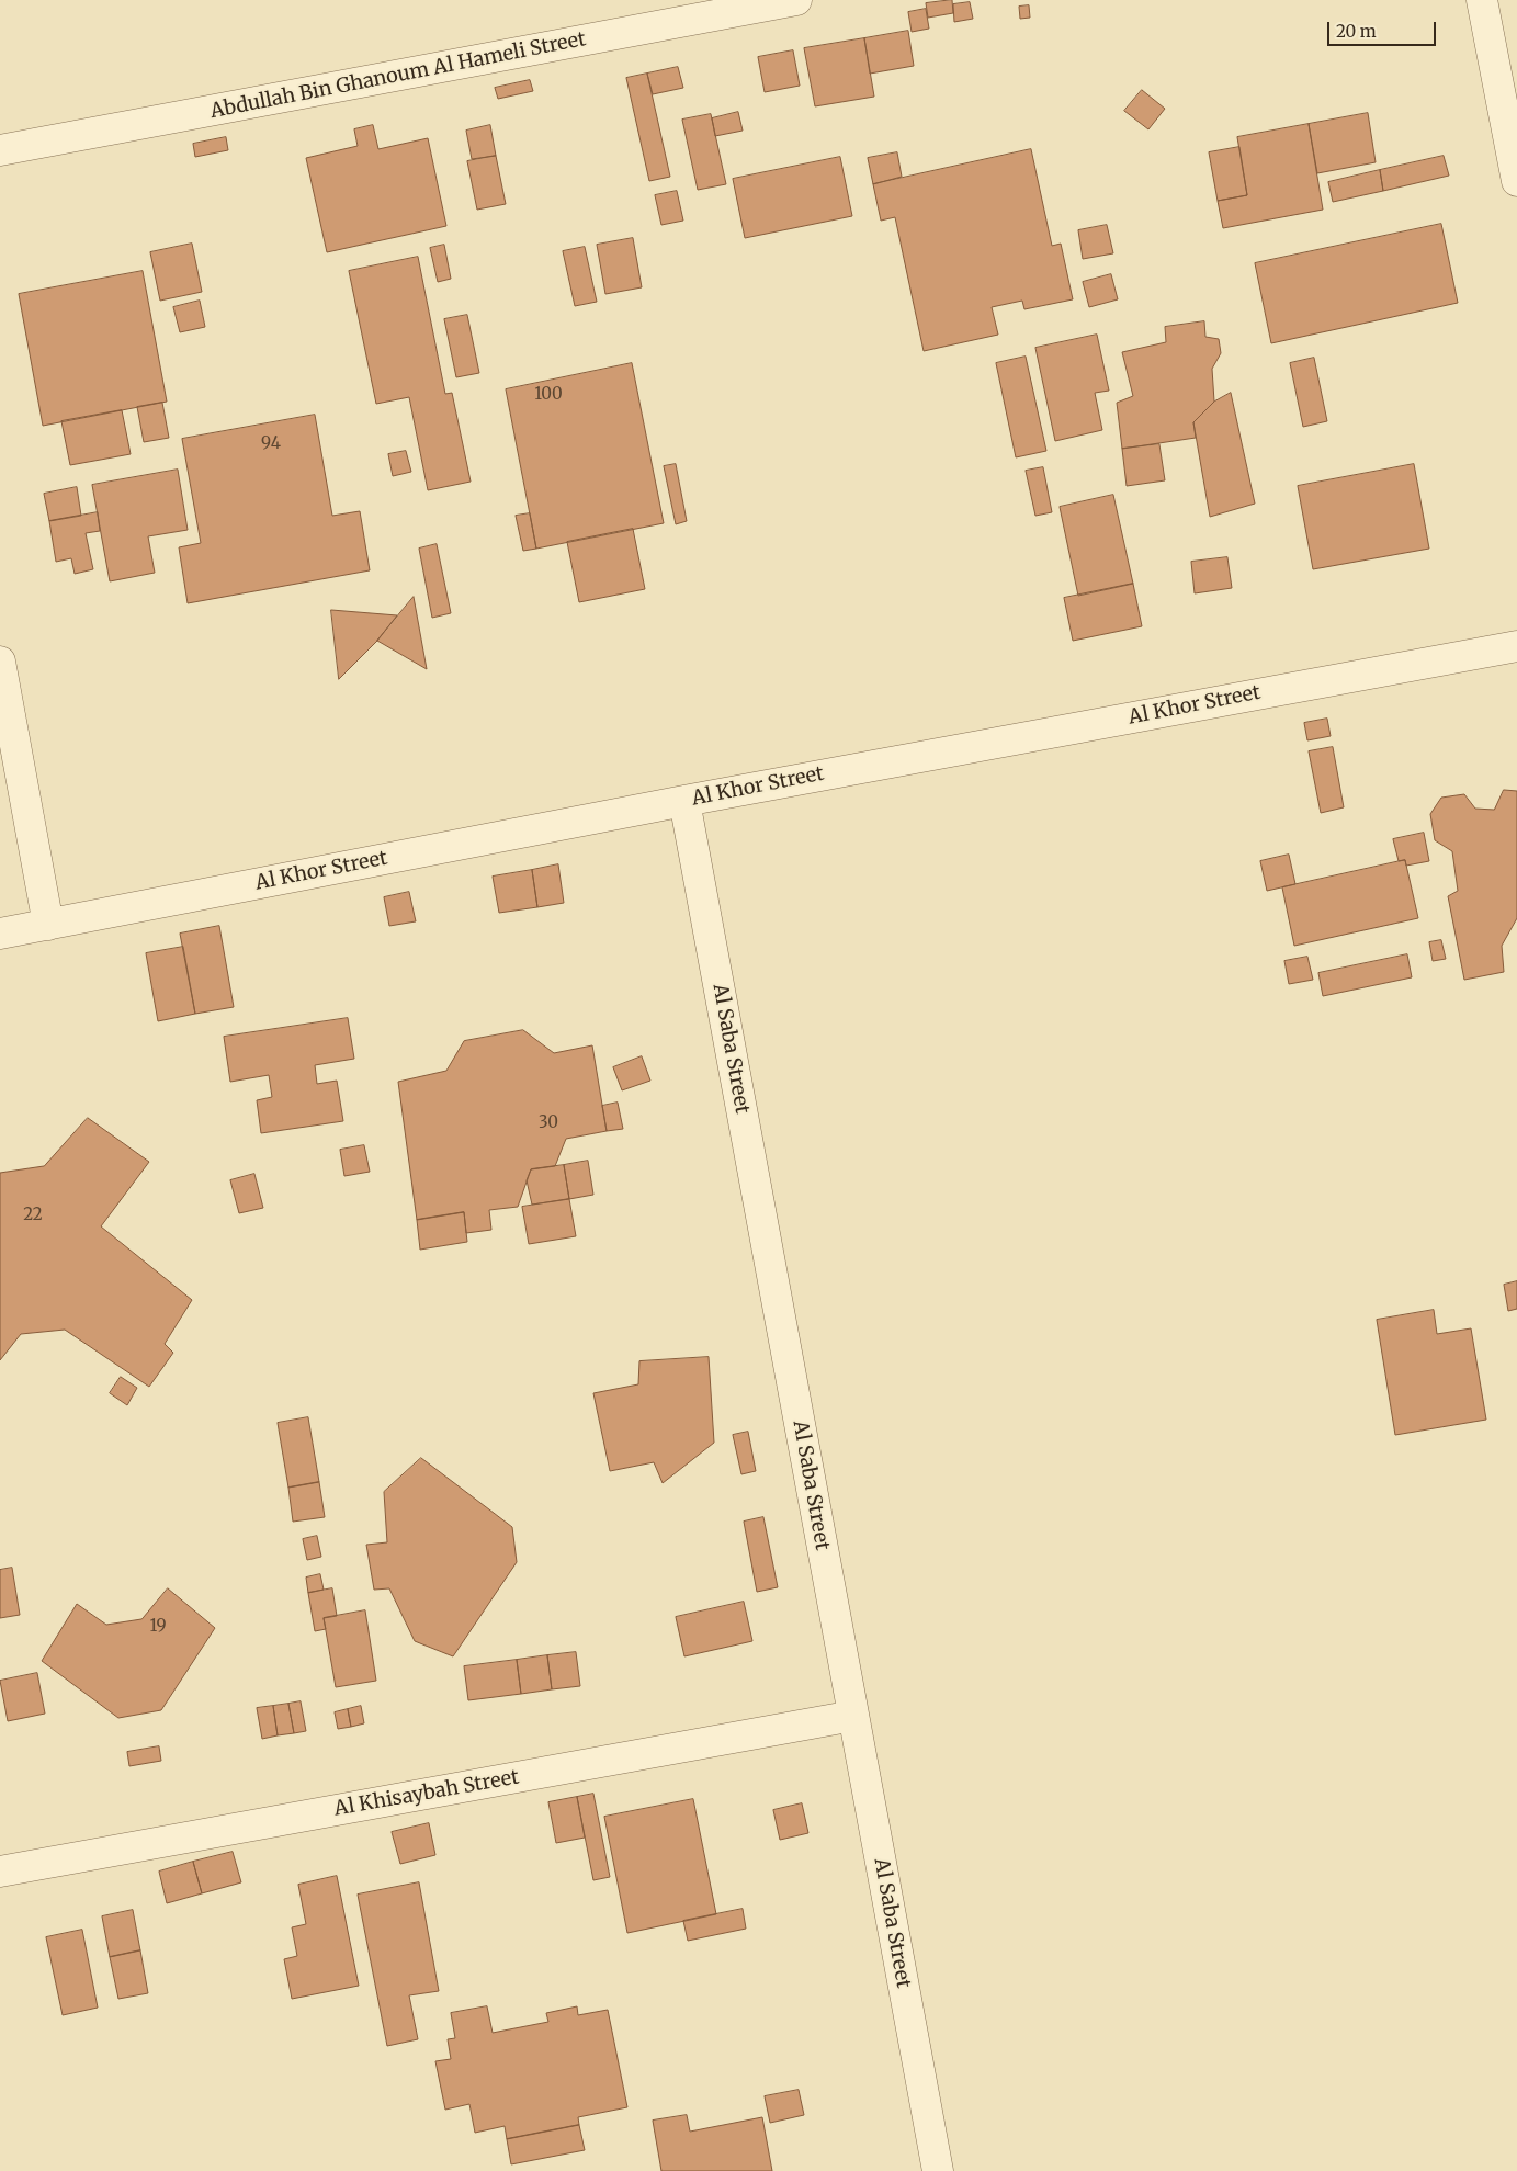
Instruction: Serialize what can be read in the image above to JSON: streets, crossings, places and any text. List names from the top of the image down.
{
  "streets": {
    "street": [
      "Abdullah Bin Ghanoum Al Hameli Street",
      "Al Khor Street",
      "Al Saba Street",
      "Al Khisaybah Street"
    ]
  },
  "crossings": [
    ["Al Khor Street", "Al Saba Street"],
    ["Al Saba Street", "Al Khisaybah Street"]
  ],
  "house_numbers": [
    "100",
    "94",
    "30",
    "22",
    "19"
  ],
  "scale_bar": "20 m"
}
